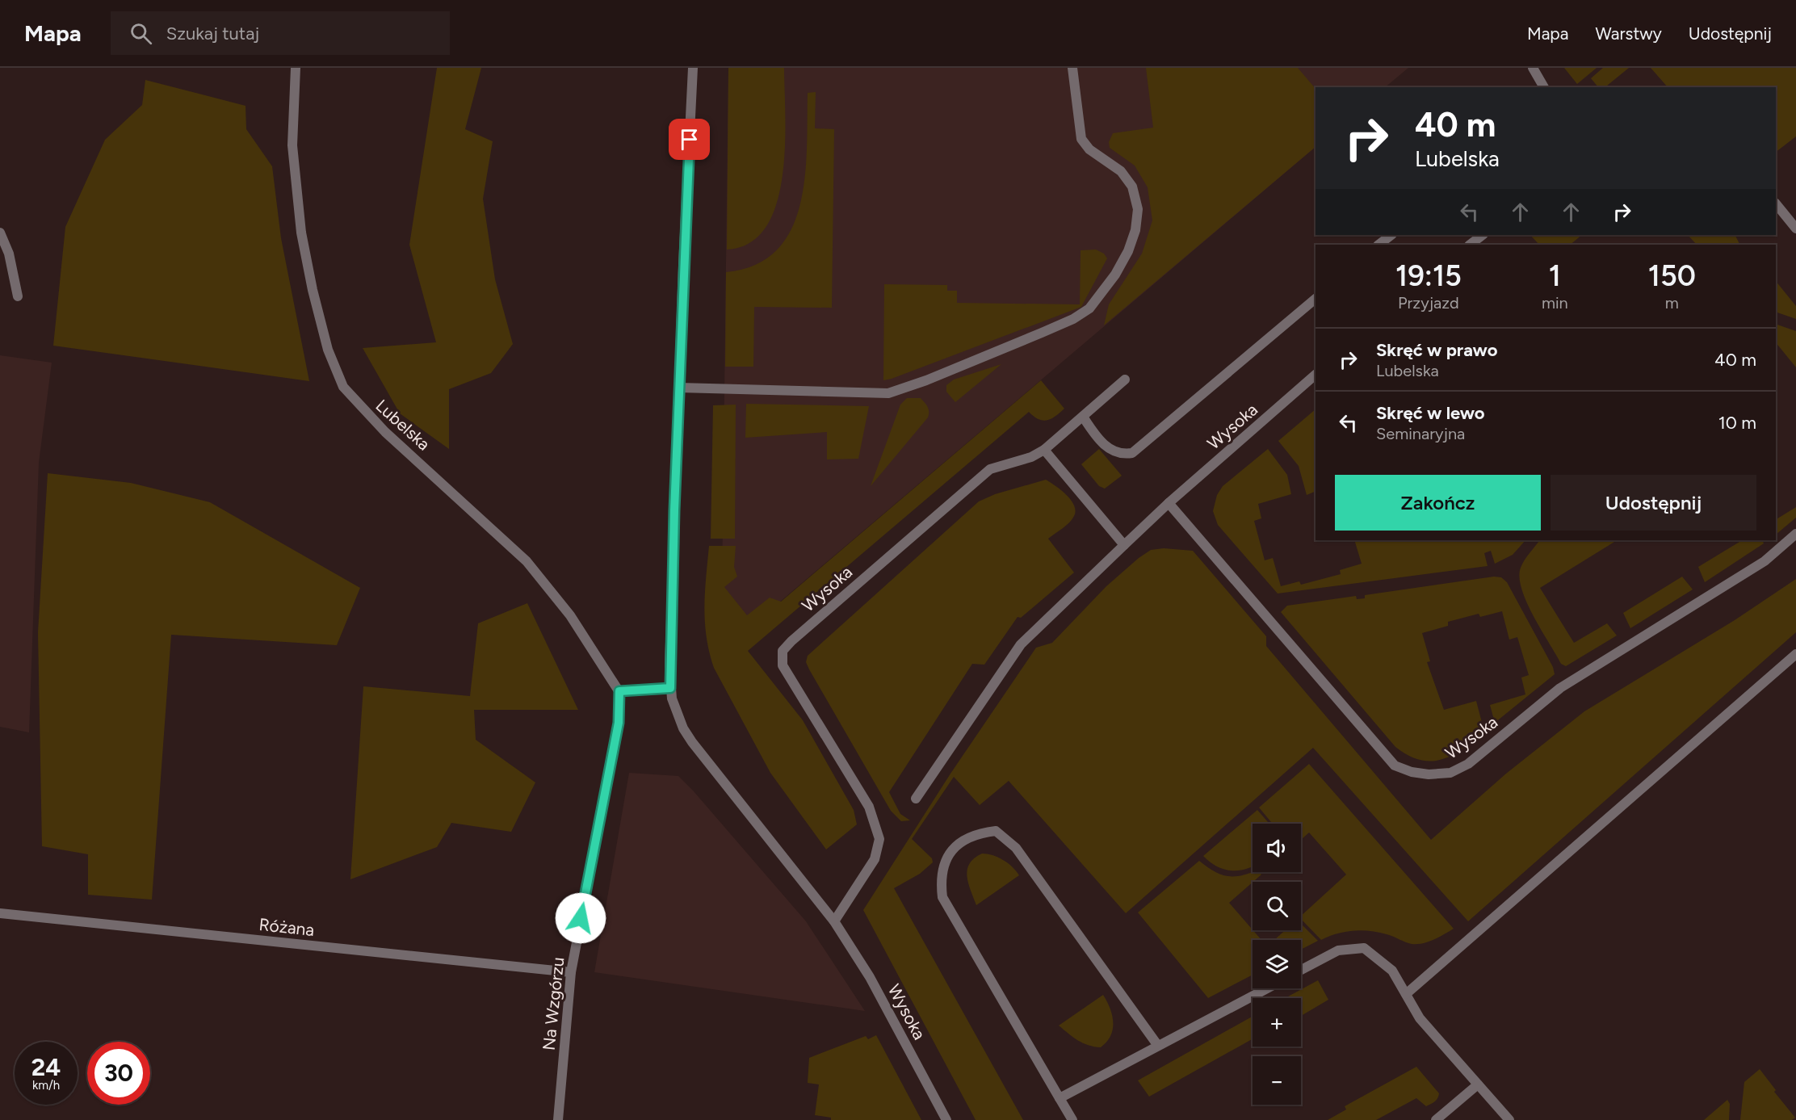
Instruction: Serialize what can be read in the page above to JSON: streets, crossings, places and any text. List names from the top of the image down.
{
  "streets": {
    "street": [
      "Lubelska",
      "Wysoka",
      "Różana",
      "Na Wzgórzu"
    ]
  },
  "crossings": [
    ["Lubelska", "Na Wzgórzu"],
    ["Różana", "Na Wzgórzu"]
  ],
  "page": {
    "header": "Mapa",
    "search": "Szukaj tutaj",
    "nav": ["Mapa", "Warstwy", "Udostępnij"],
    "turn": ["40 m", "Lubelska"],
    "eta": [
      "19:15",
      "Przyjazd",
      "1",
      "min",
      "150",
      "m"
    ],
    "list": [
      {
        "name": "Skręć w prawo",
        "note": "Lubelska",
        "value": "40 m"
      },
      {
        "name": "Skręć w lewo",
        "note": "Seminaryjna",
        "value": "10 m"
      }
    ],
    "buttons": ["Zakończ", "Udostępnij"],
    "map_buttons": ["+", "−"],
    "speed": "24 km/h",
    "limit": "30"
  }
}
